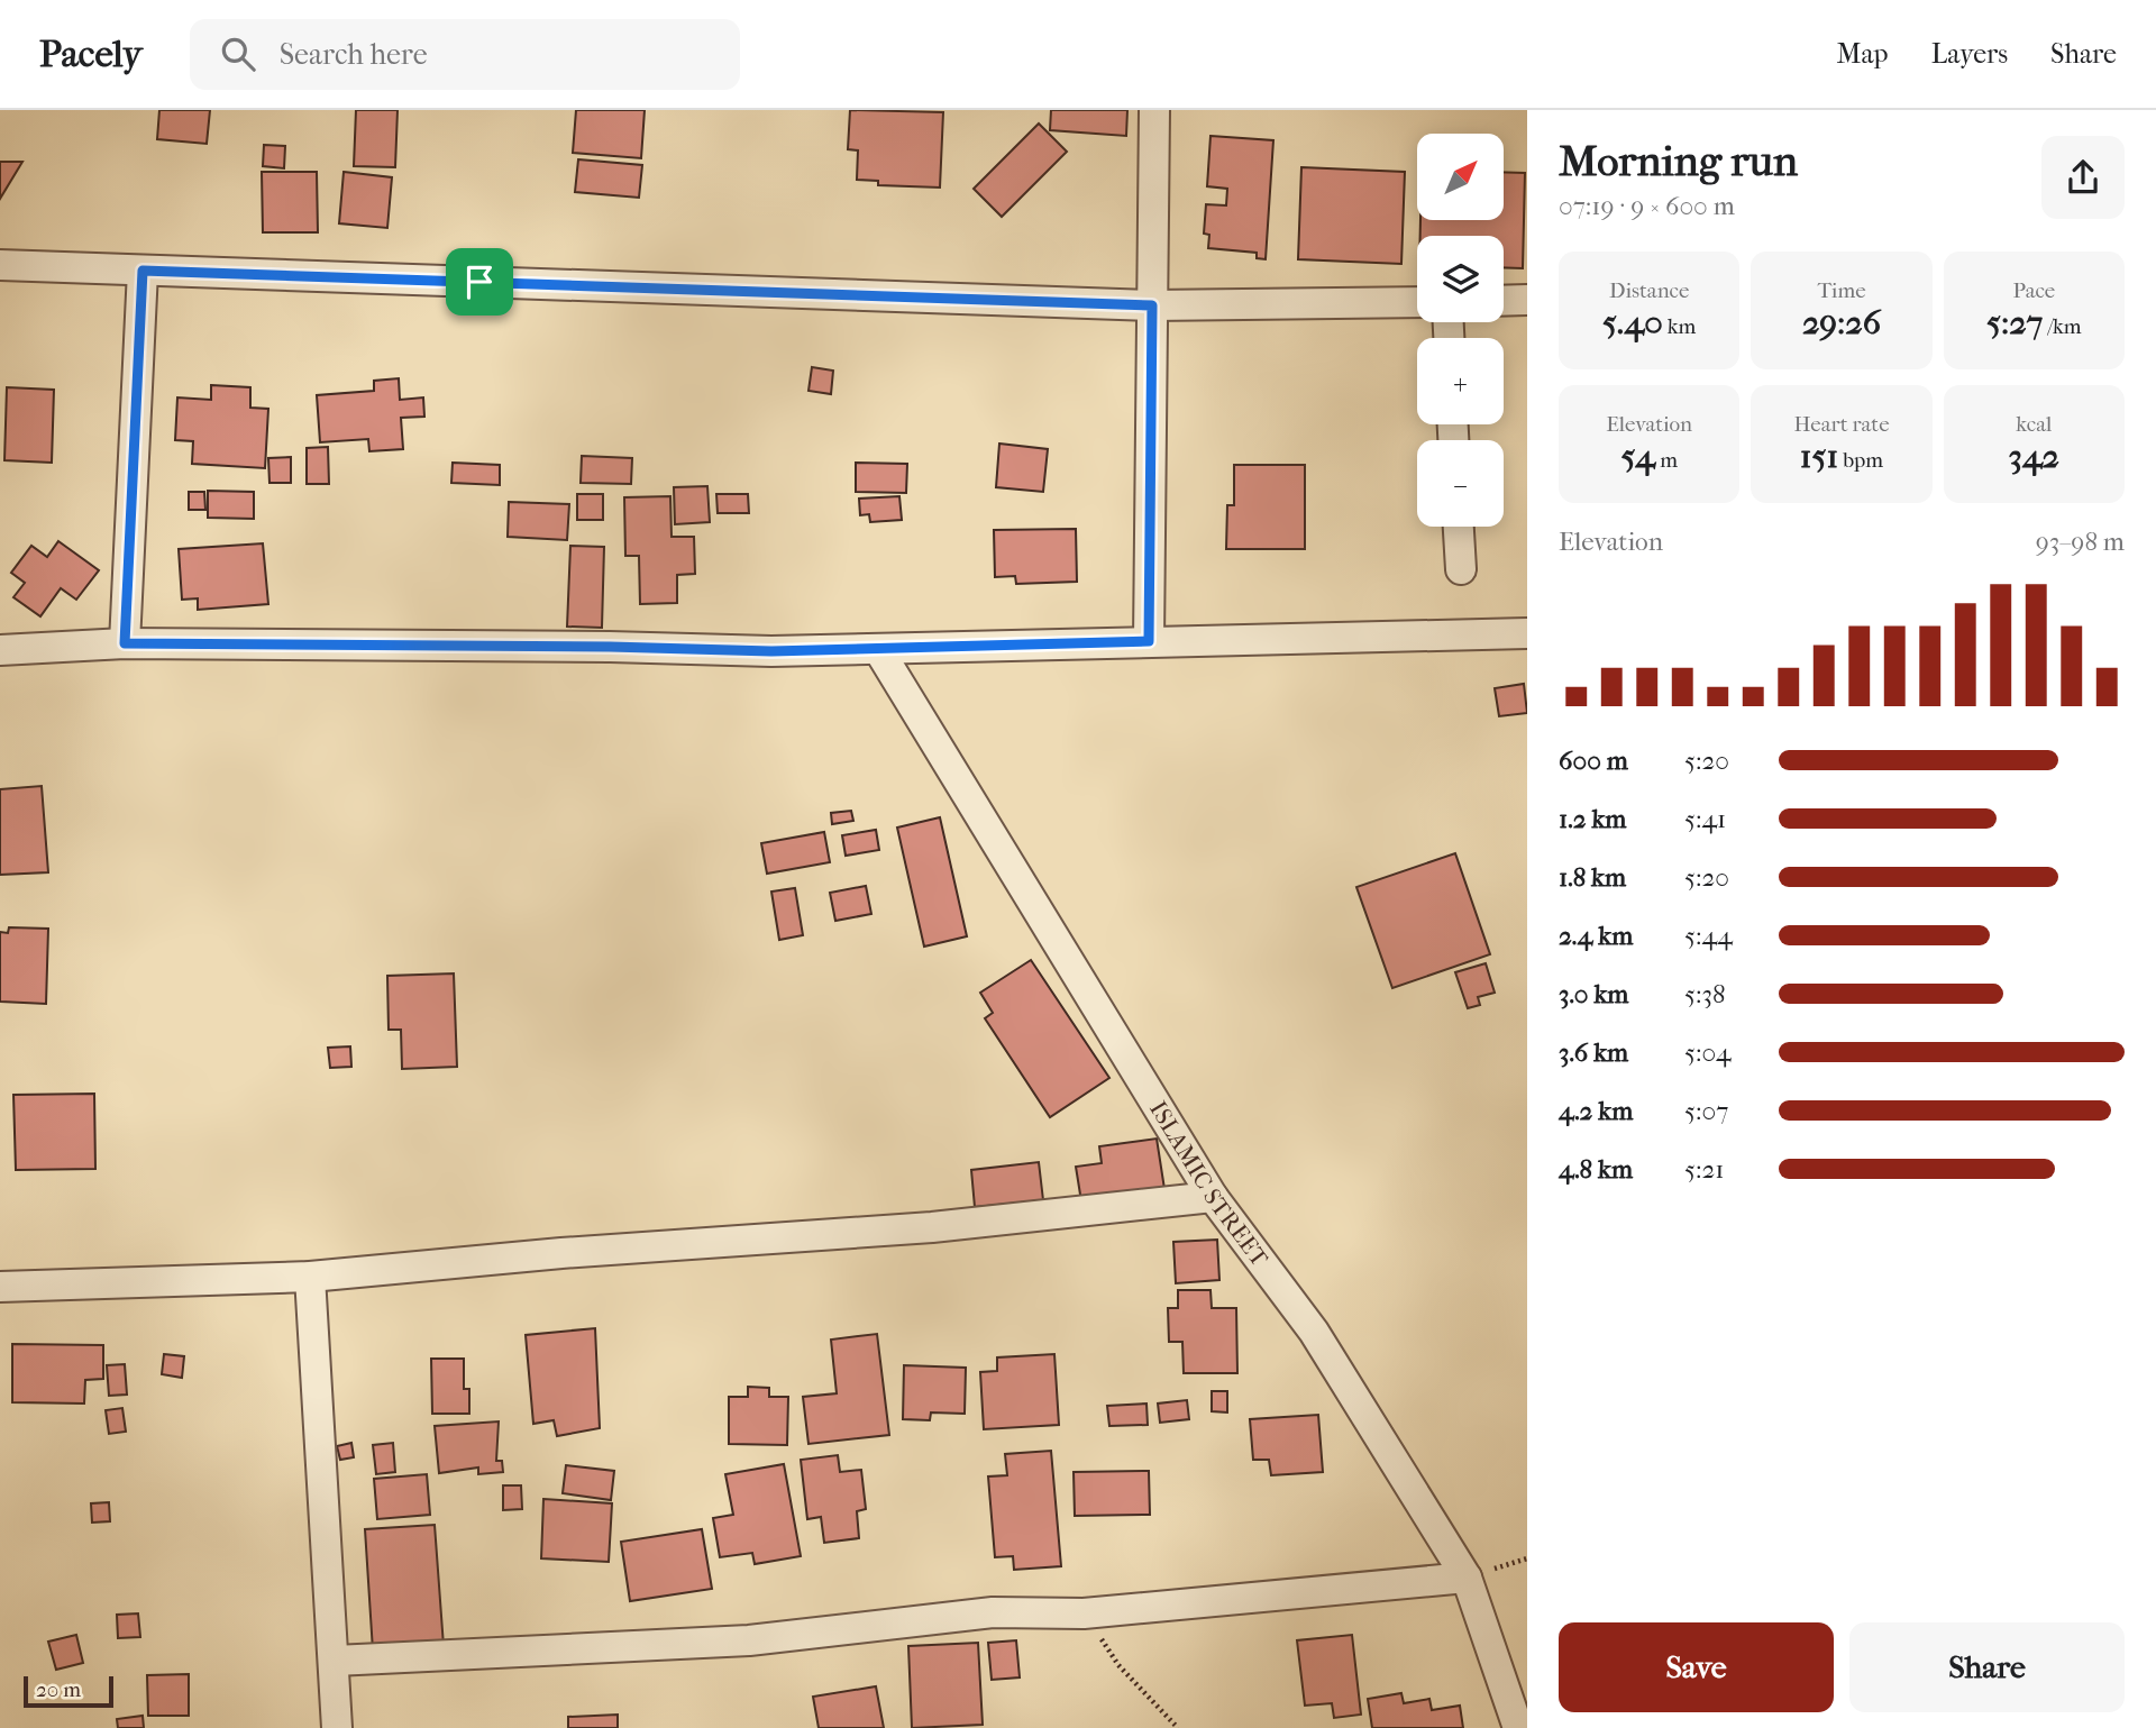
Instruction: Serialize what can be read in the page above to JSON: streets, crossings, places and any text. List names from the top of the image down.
{
  "streets": {
    "street": ["ISLAMIC STREET"]
  },
  "scale_bar": "20 m",
  "north": "top right",
  "page": {
    "header": "Pacely",
    "search": "Search here",
    "nav": ["Map", "Layers", "Share"],
    "heading": ["Morning run", "07:19 · 9 × 600 m"],
    "map_buttons": ["+", "−"],
    "stats": [
      ["Distance", "5.40 km"],
      ["Time", "29:26"],
      ["Pace", "5:27 /km"],
      ["Elevation", "54 m"],
      ["Heart rate", "151 bpm"],
      ["kcal", "342"]
    ],
    "chart": ["Elevation", "93–98 m"],
    "list": [
      {
        "name": "600 m",
        "note": "5:20"
      },
      {
        "name": "1.2 km",
        "note": "5:41"
      },
      {
        "name": "1.8 km",
        "note": "5:20"
      },
      {
        "name": "2.4 km",
        "note": "5:44"
      },
      {
        "name": "3.0 km",
        "note": "5:38"
      },
      {
        "name": "3.6 km",
        "note": "5:04"
      },
      {
        "name": "4.2 km",
        "note": "5:07"
      },
      {
        "name": "4.8 km",
        "note": "5:21"
      }
    ],
    "buttons": ["Save", "Share"],
    "scale": "20 m"
  }
}
